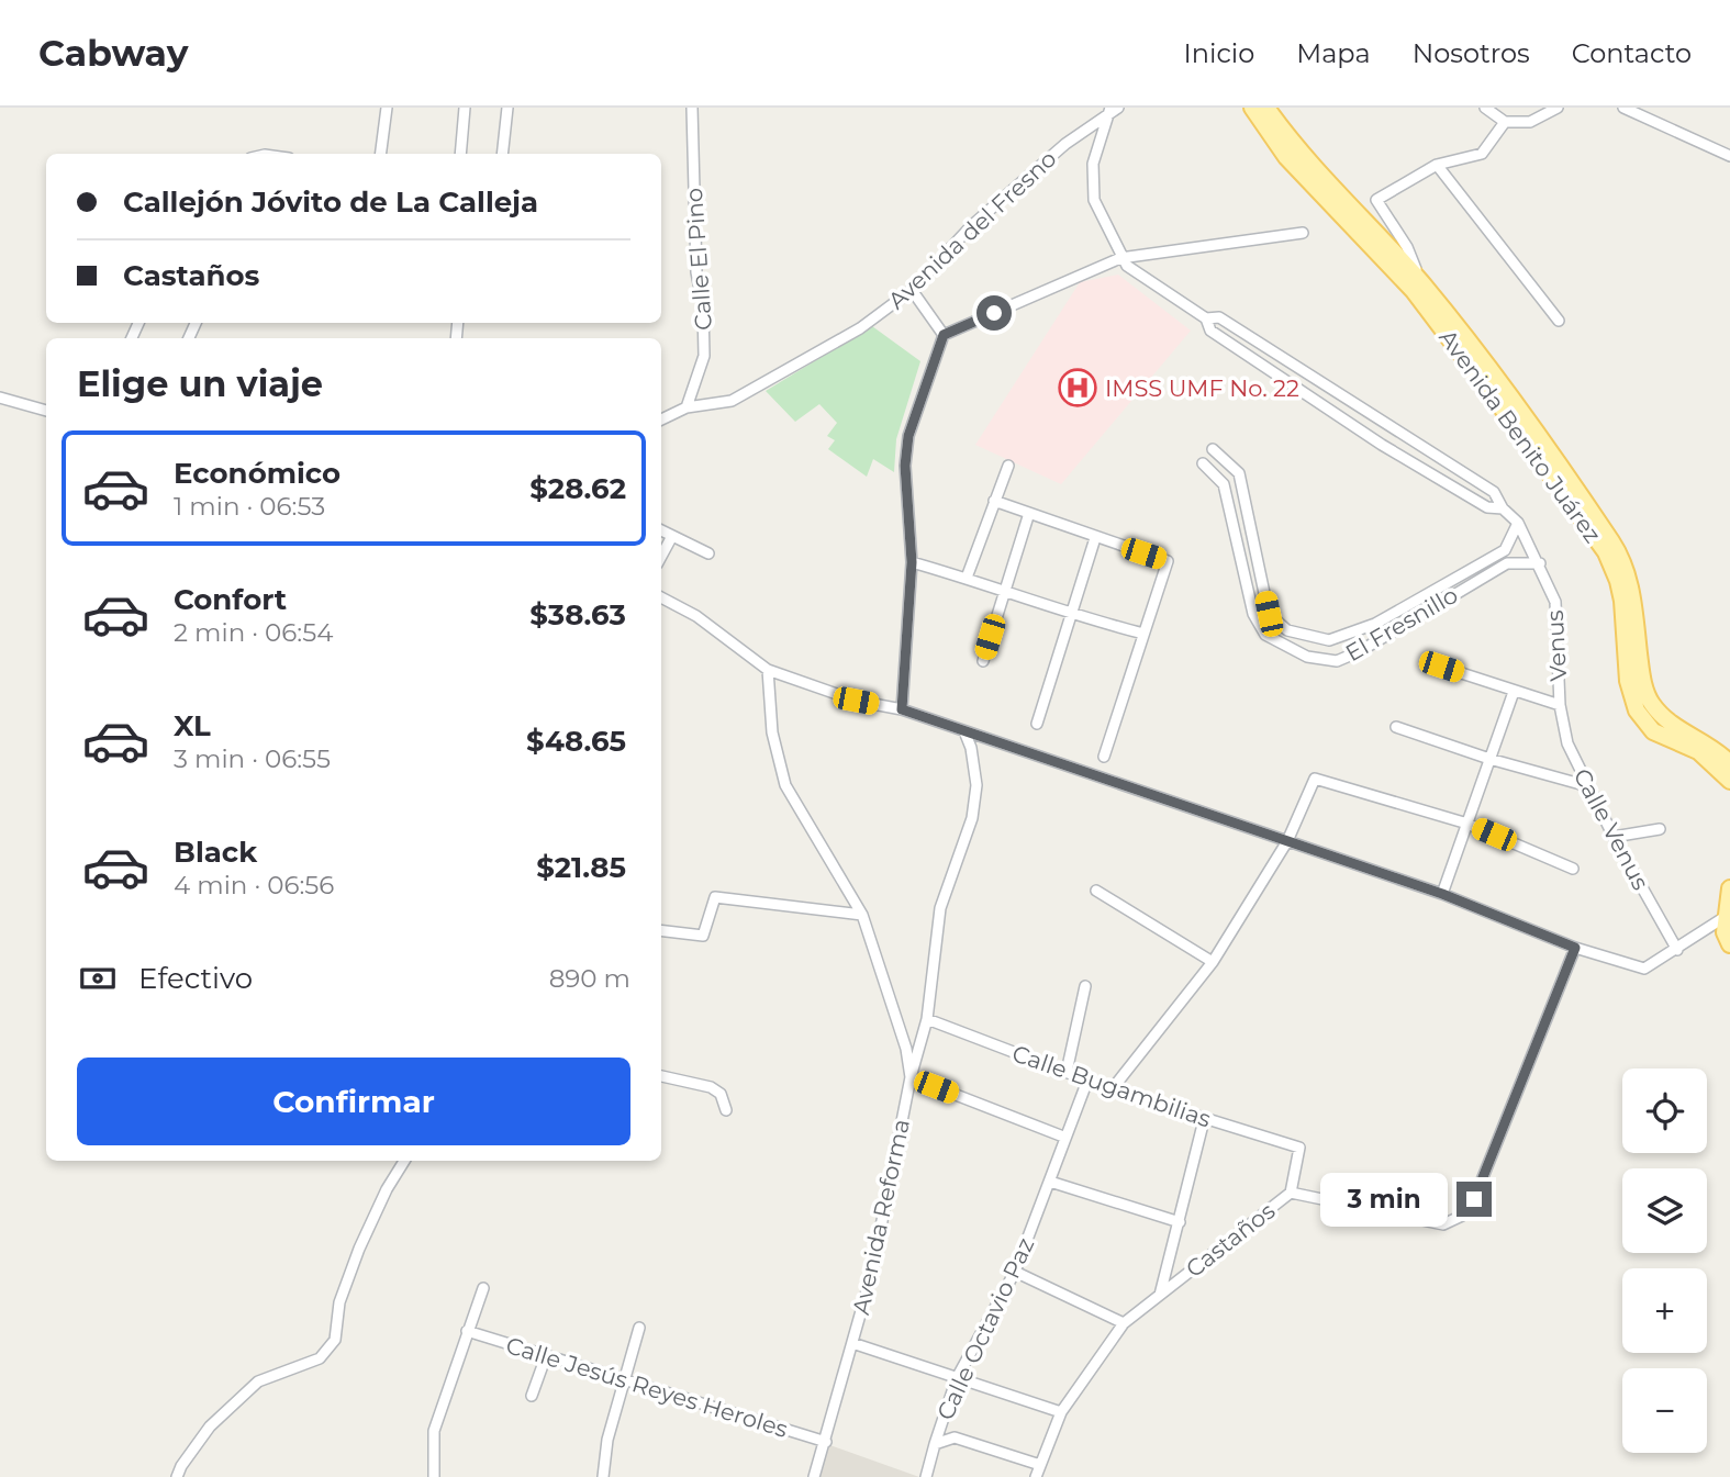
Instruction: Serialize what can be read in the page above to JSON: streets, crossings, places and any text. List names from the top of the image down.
{
  "streets": {
    "main road": ["Avenida Benito Juárez"],
    "street": [
      "Avenida del Fresno",
      "Calle El Pino",
      "El Fresnillo",
      "Venus",
      "Calle Venus",
      "Calle Bugambilias",
      "Avenida Reforma",
      "Castaños",
      "Calle Octavio Paz",
      "Calle Jesús Reyes Heroles"
    ]
  },
  "crossings": [
    ["Avenida del Fresno", "Calle El Pino"],
    ["Venus", "Calle Venus"],
    ["Calle Bugambilias", "Avenida Reforma"],
    ["Calle Bugambilias", "Castaños"],
    ["Calle Bugambilias", "Calle Octavio Paz"],
    ["Avenida Reforma", "Calle Jesús Reyes Heroles"]
  ],
  "places": {
    "hospital": ["IMSS UMF No. 22"]
  },
  "page": {
    "header": "Cabway",
    "nav": [
      "Inicio",
      "Mapa",
      "Nosotros",
      "Contacto"
    ],
    "banner": ["Callejón Jóvito de La Calleja", "Castaños"],
    "heading": "Elige un viaje",
    "list": [
      {
        "name": "Económico",
        "note": "1 min · 06:53",
        "value": "$28.62"
      },
      {
        "name": "Confort",
        "note": "2 min · 06:54",
        "value": "$38.63"
      },
      {
        "name": "XL",
        "note": "3 min · 06:55",
        "value": "$48.65"
      },
      {
        "name": "Black",
        "note": "4 min · 06:56",
        "value": "$21.85"
      }
    ],
    "pay": ["Efectivo", "890 m"],
    "buttons": "Confirmar",
    "map_buttons": ["+", "−"],
    "bubble": "3 min"
  }
}
